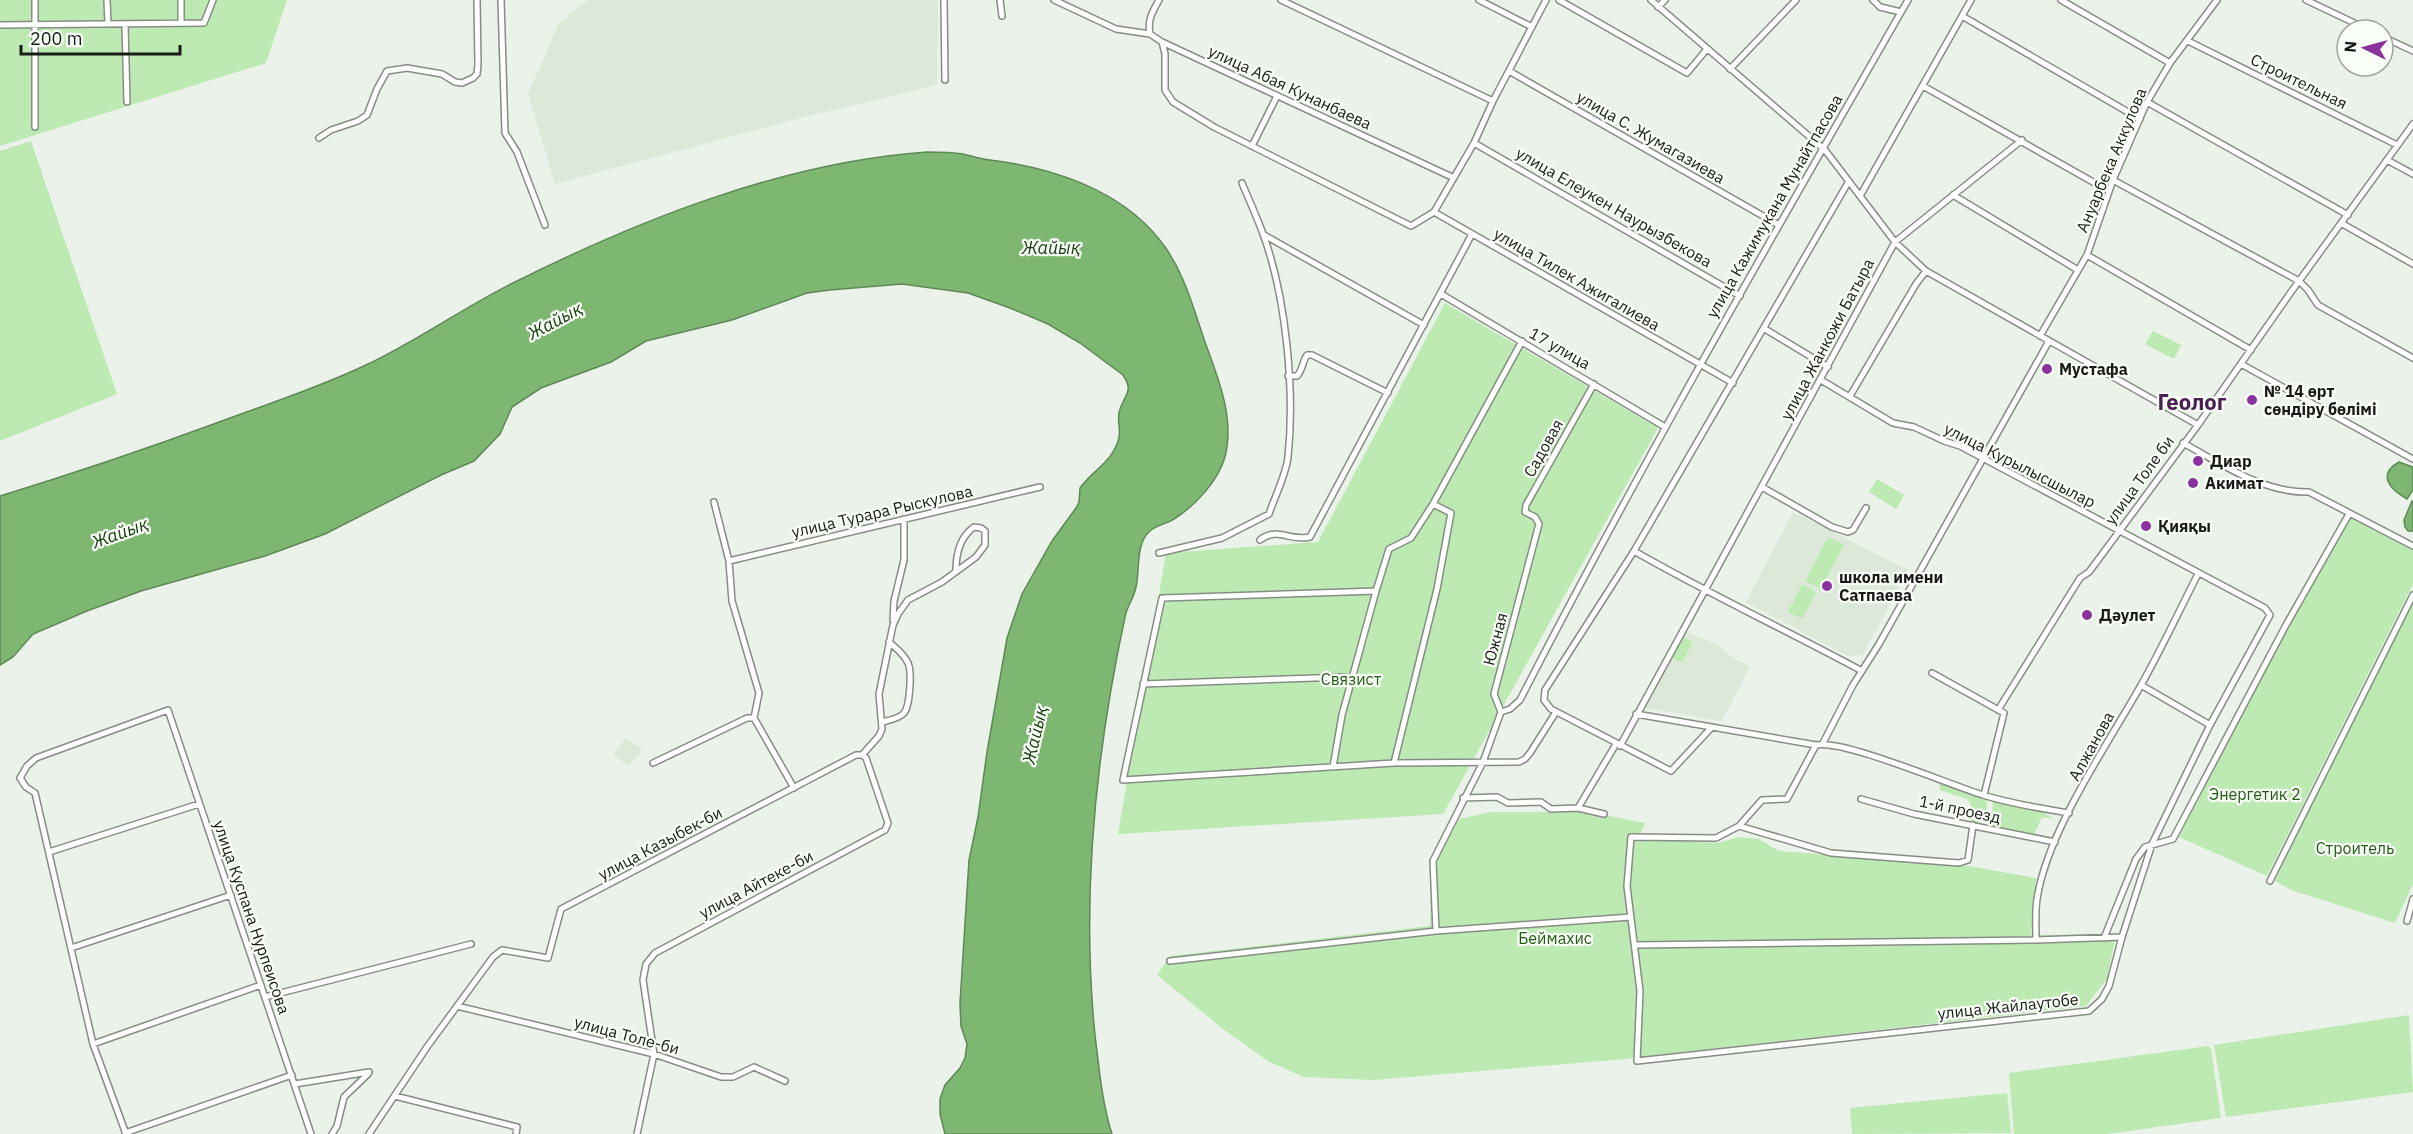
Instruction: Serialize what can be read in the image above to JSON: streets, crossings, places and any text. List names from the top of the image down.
{
  "streets": {
    "street": [
      "Строительная",
      "улица Абая Кунанбаева",
      "улица С. Жумагазиева",
      "Ануарбека Аккулова",
      "улица Кажимукана Мунайтпасова",
      "улица Елеукен Наурызбекова",
      "улица Тилек Ажигалиева",
      "улица Жанкожи Батыра",
      "17 улица",
      "Садовая",
      "улица Курылысшылар",
      "улица Толе би",
      "улица Турара Рыскулова",
      "Южная",
      "Алжанова",
      "1-й проезд",
      "улица Казыбек-би",
      "улица Айтеке-би",
      "улица Куспана Нурпеисова",
      "улица Жайлаутобе",
      "улица Толе-би"
    ]
  },
  "crossings": [
    ["Строительная", "Ануарбека Аккулова"],
    ["Строительная", "улица Толе би"],
    ["улица С. Жумагазиева", "улица Кажимукана Мунайтпасова"],
    ["улица Кажимукана Мунайтпасова", "улица Елеукен Наурызбекова"],
    ["улица Кажимукана Мунайтпасова", "улица Тилек Ажигалиева"],
    ["улица Кажимукана Мунайтпасова", "17 улица"],
    ["улица Кажимукана Мунайтпасова", "Южная"],
    ["улица Жанкожи Батыра", "улица Курылысшылар"],
    ["17 улица", "Садовая"],
    ["Садовая", "Южная"],
    ["улица Курылысшылар", "улица Толе би"],
    ["улица Курылысшылар", "Алжанова"],
    ["улица Курылысшылар", "улица Жайлаутобе"],
    ["Алжанова", "1-й проезд"],
    ["улица Казыбек-би", "улица Айтеке-би"],
    ["улица Казыбек-би", "улица Толе-би"],
    ["улица Айтеке-би", "улица Толе-би"]
  ],
  "districts": ["Геолог"],
  "water": ["Жайық"],
  "parks": [
    "Связист",
    "Энергетик 2",
    "Строитель",
    "Беймахис"
  ],
  "places": [
    "Мустафа",
    "№ 14 өрт сөндіру бөлімі",
    "Диар",
    "Акимат",
    "Қияқы",
    "школа имени Сатпаева",
    "Дәулет"
  ],
  "scale_bar": "200 m",
  "north": "left"
}
